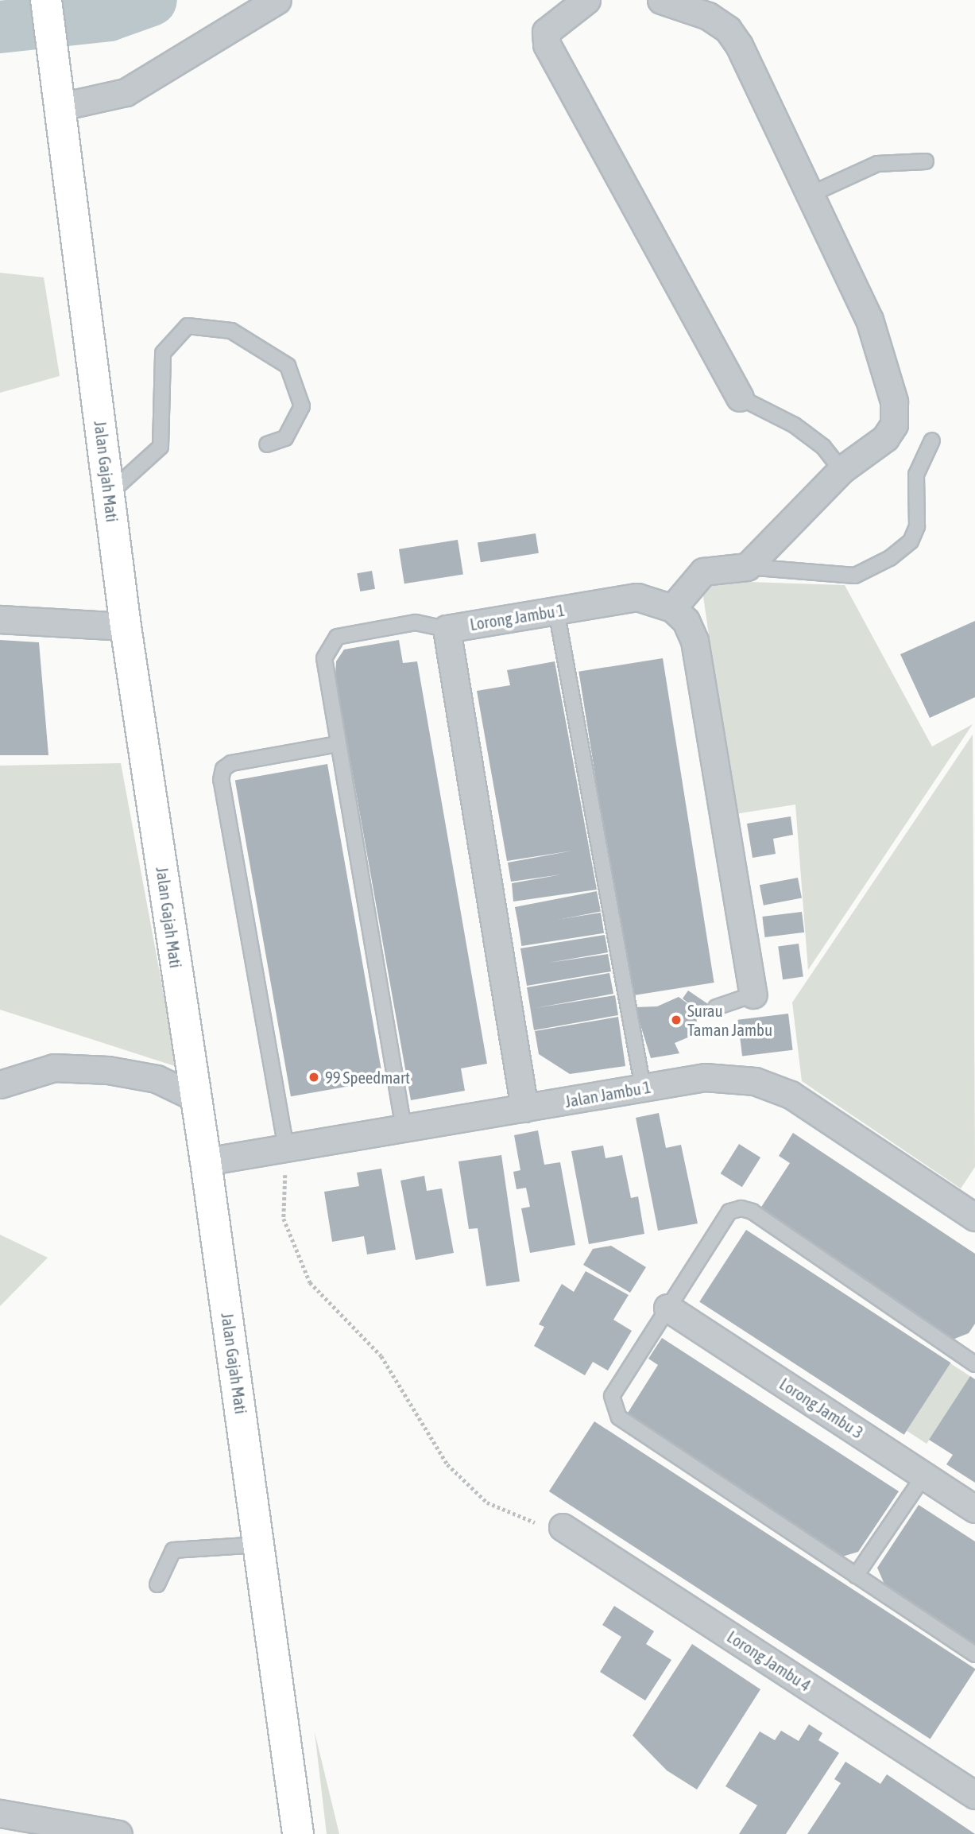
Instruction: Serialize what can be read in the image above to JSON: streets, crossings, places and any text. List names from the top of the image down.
{
  "streets": {
    "main road": ["Jalan Gajah Mati"],
    "street": [
      "Lorong Jambu 1",
      "Jalan Jambu 1",
      "Lorong Jambu 3",
      "Lorong Jambu 4"
    ]
  },
  "crossings": [
    ["Jalan Gajah Mati", "Jalan Jambu 1"],
    ["Lorong Jambu 1", "Jalan Jambu 1"]
  ],
  "places": ["Surau Taman Jambu", "99 Speedmart"]
}
